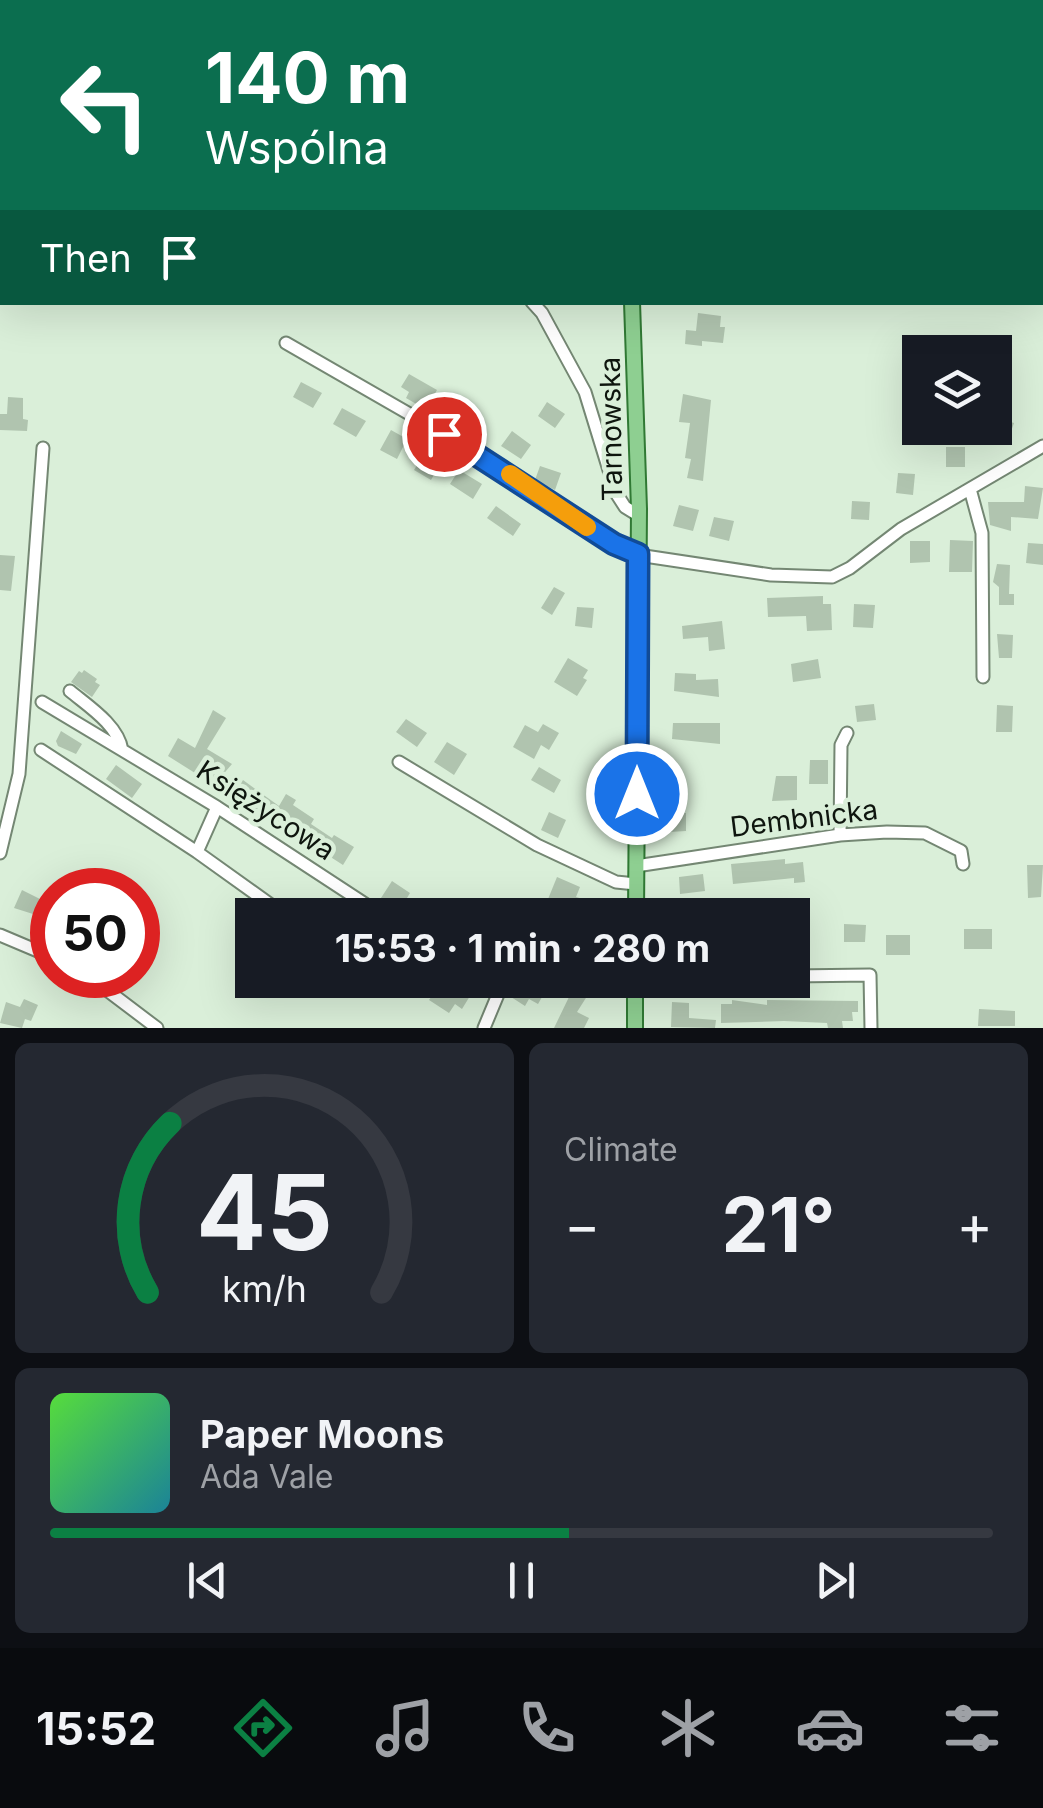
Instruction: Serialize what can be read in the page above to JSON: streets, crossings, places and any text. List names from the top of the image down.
{
  "streets": {
    "main road": ["Tarnowska"],
    "street": ["Księżycowa", "Dembnicka"]
  },
  "crossings": [
    ["Tarnowska", "Dembnicka"]
  ],
  "page": {
    "turn": ["140 m", "Wspólna"],
    "then": "Then",
    "limit": "50",
    "trip": "15:53 · 1 min · 280 m",
    "tile": "Climate",
    "heat": ["−", "21°", "+"],
    "song": ["Paper Moons", "Ada Vale"],
    "tabs": "15:52",
    "gauge": ["45", "km/h"]
  }
}
